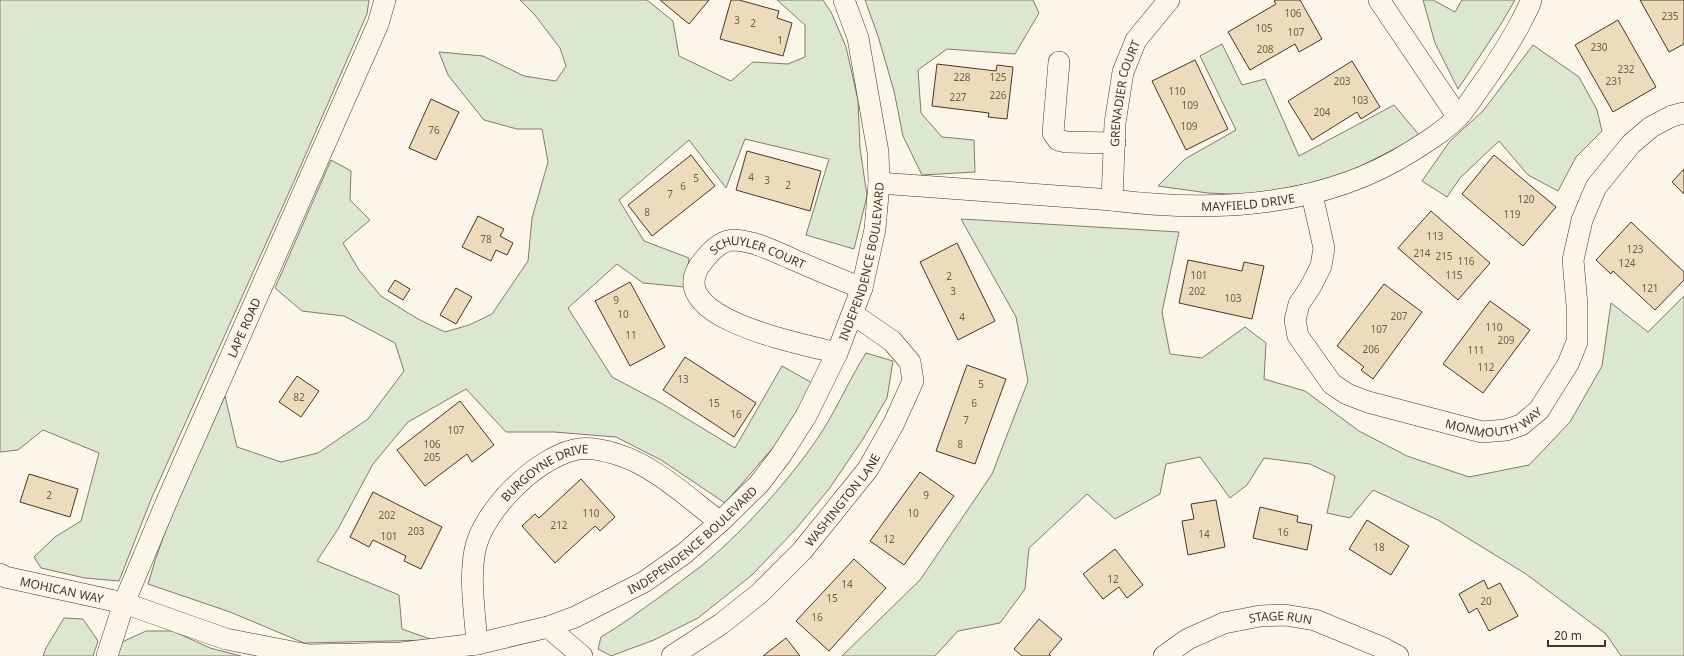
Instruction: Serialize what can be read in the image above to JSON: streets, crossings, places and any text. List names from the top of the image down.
{
  "streets": {
    "street": [
      "GRENADIER COURT",
      "MAYFIELD DRIVE",
      "SCHUYLER COURT",
      "INDEPENDENCE BOULEVARD",
      "LAPE ROAD",
      "MONMOUTH WAY",
      "BURGOYNE DRIVE",
      "WASHINGTON LANE",
      "MOHICAN WAY",
      "STAGE RUN"
    ]
  },
  "crossings": [
    ["GRENADIER COURT", "MAYFIELD DRIVE"],
    ["MAYFIELD DRIVE", "INDEPENDENCE BOULEVARD"],
    ["MAYFIELD DRIVE", "MONMOUTH WAY"],
    ["SCHUYLER COURT", "INDEPENDENCE BOULEVARD"],
    ["INDEPENDENCE BOULEVARD", "LAPE ROAD"],
    ["INDEPENDENCE BOULEVARD", "BURGOYNE DRIVE"],
    ["INDEPENDENCE BOULEVARD", "WASHINGTON LANE"],
    ["INDEPENDENCE BOULEVARD", "MOHICAN WAY"],
    ["LAPE ROAD", "MOHICAN WAY"]
  ],
  "house_numbers": [
    "106",
    "235",
    "3",
    "2",
    "105",
    "107",
    "1",
    "230",
    "208",
    "232",
    "228",
    "125",
    "203",
    "231",
    "110",
    "226",
    "227",
    "103",
    "109",
    "204",
    "109",
    "76",
    "4",
    "5",
    "3",
    "2",
    "6",
    "7",
    "120",
    "8",
    "119",
    "113",
    "78",
    "123",
    "214",
    "215",
    "116",
    "124",
    "101",
    "115",
    "2",
    "121",
    "3",
    "202",
    "103",
    "9",
    "10",
    "207",
    "4",
    "110",
    "107",
    "11",
    "209",
    "206",
    "111",
    "112",
    "13",
    "5",
    "82",
    "15",
    "6",
    "16",
    "7",
    "107",
    "106",
    "8",
    "205",
    "2",
    "9",
    "110",
    "10",
    "202",
    "212",
    "203",
    "16",
    "14",
    "101",
    "12",
    "18",
    "12",
    "14",
    "15",
    "20",
    "16"
  ],
  "scale_bar": "20 m"
}
